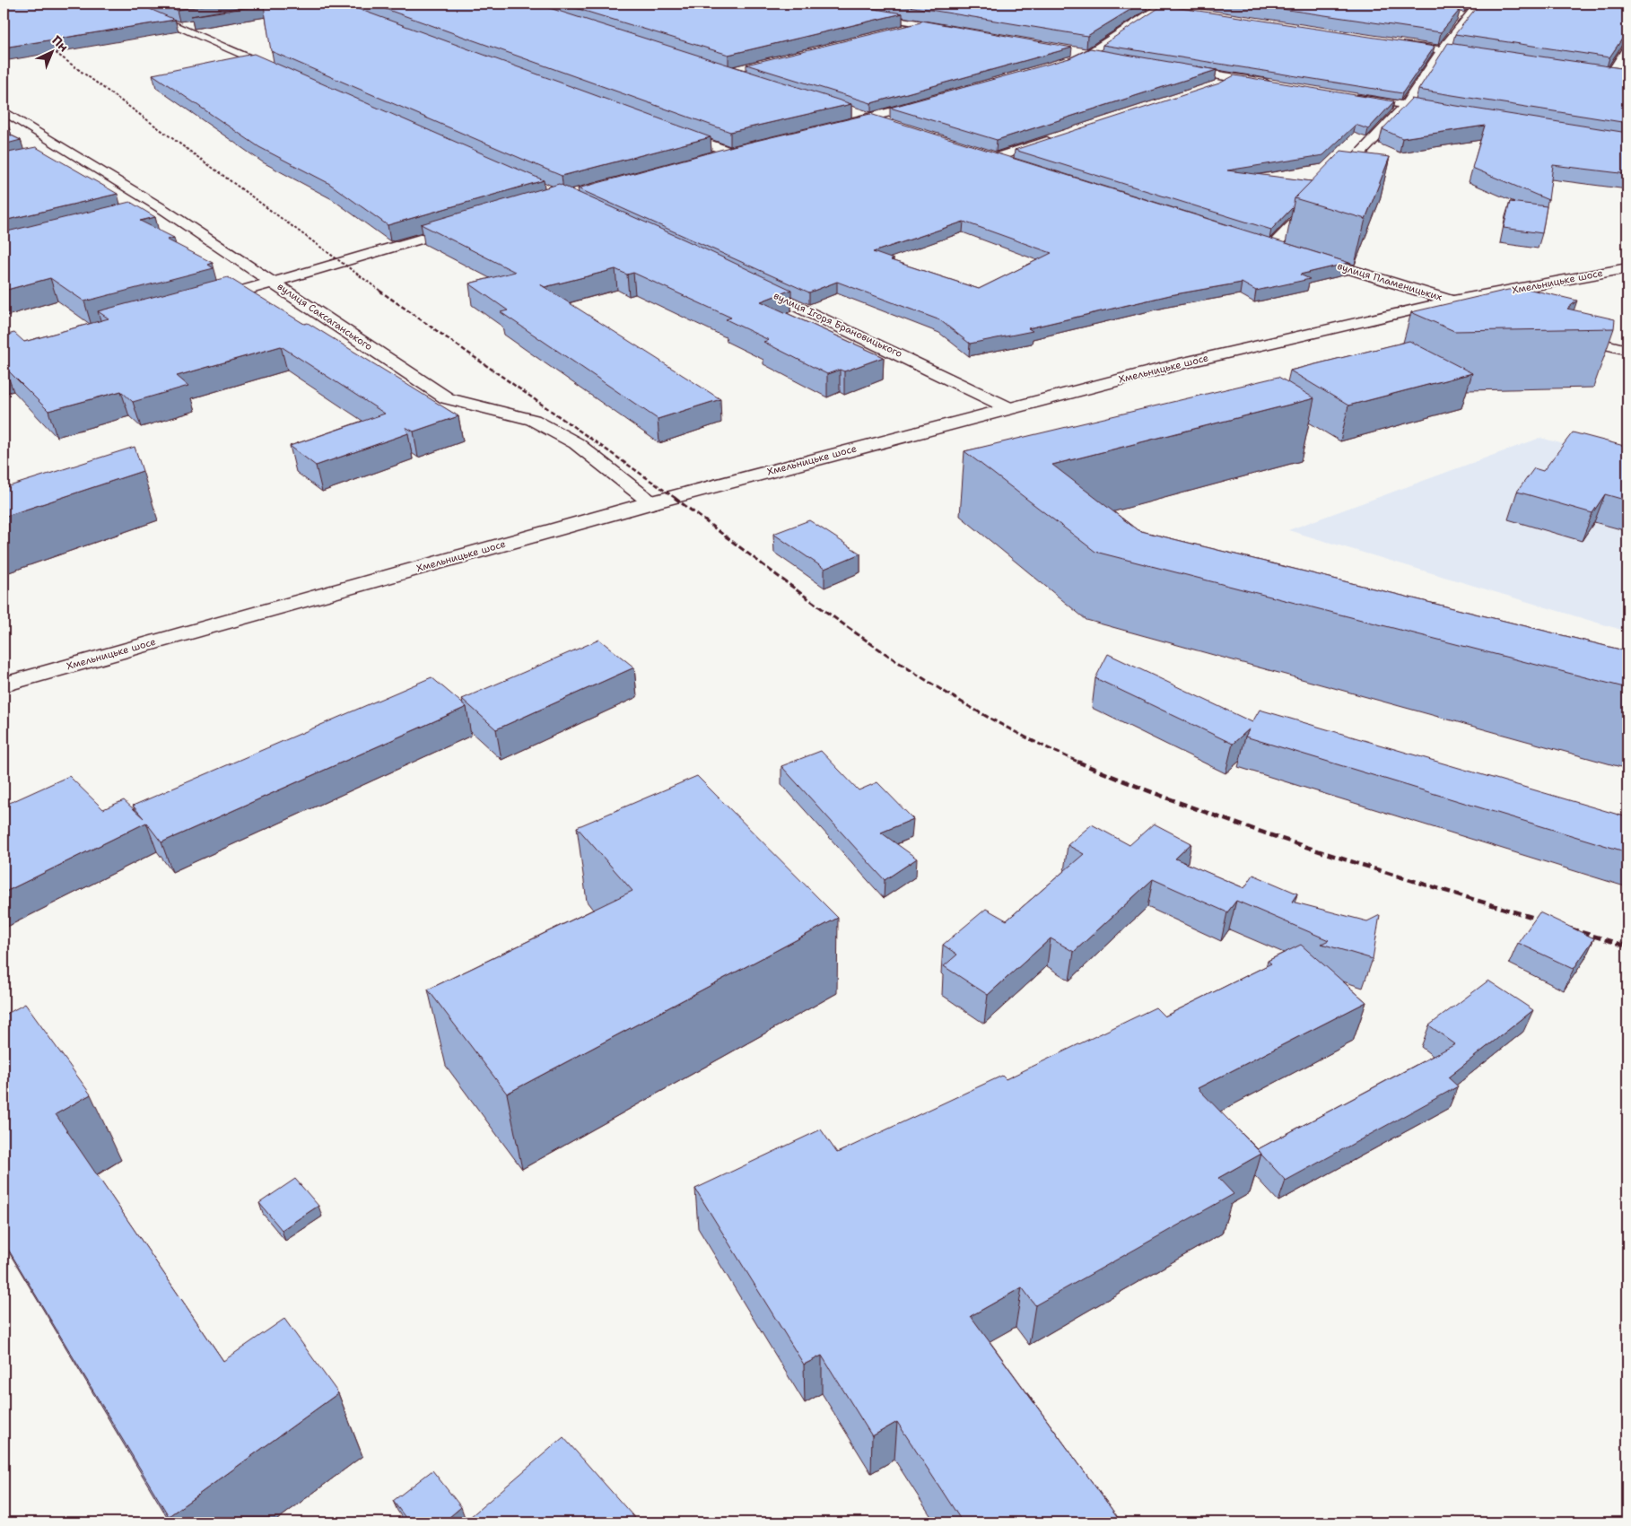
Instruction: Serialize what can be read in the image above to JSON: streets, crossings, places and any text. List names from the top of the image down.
{
  "streets": {
    "street": [
      "вулиця Пламеницьких",
      "Хмельницьке шосе",
      "вулиця Саксаганського",
      "вулиця Ігоря Брановицького"
    ]
  },
  "crossings": [
    ["вулиця Пламеницьких", "Хмельницьке шосе"],
    ["Хмельницьке шосе", "вулиця Саксаганського"],
    ["Хмельницьке шосе", "вулиця Ігоря Брановицького"]
  ],
  "north": "top right"
}
